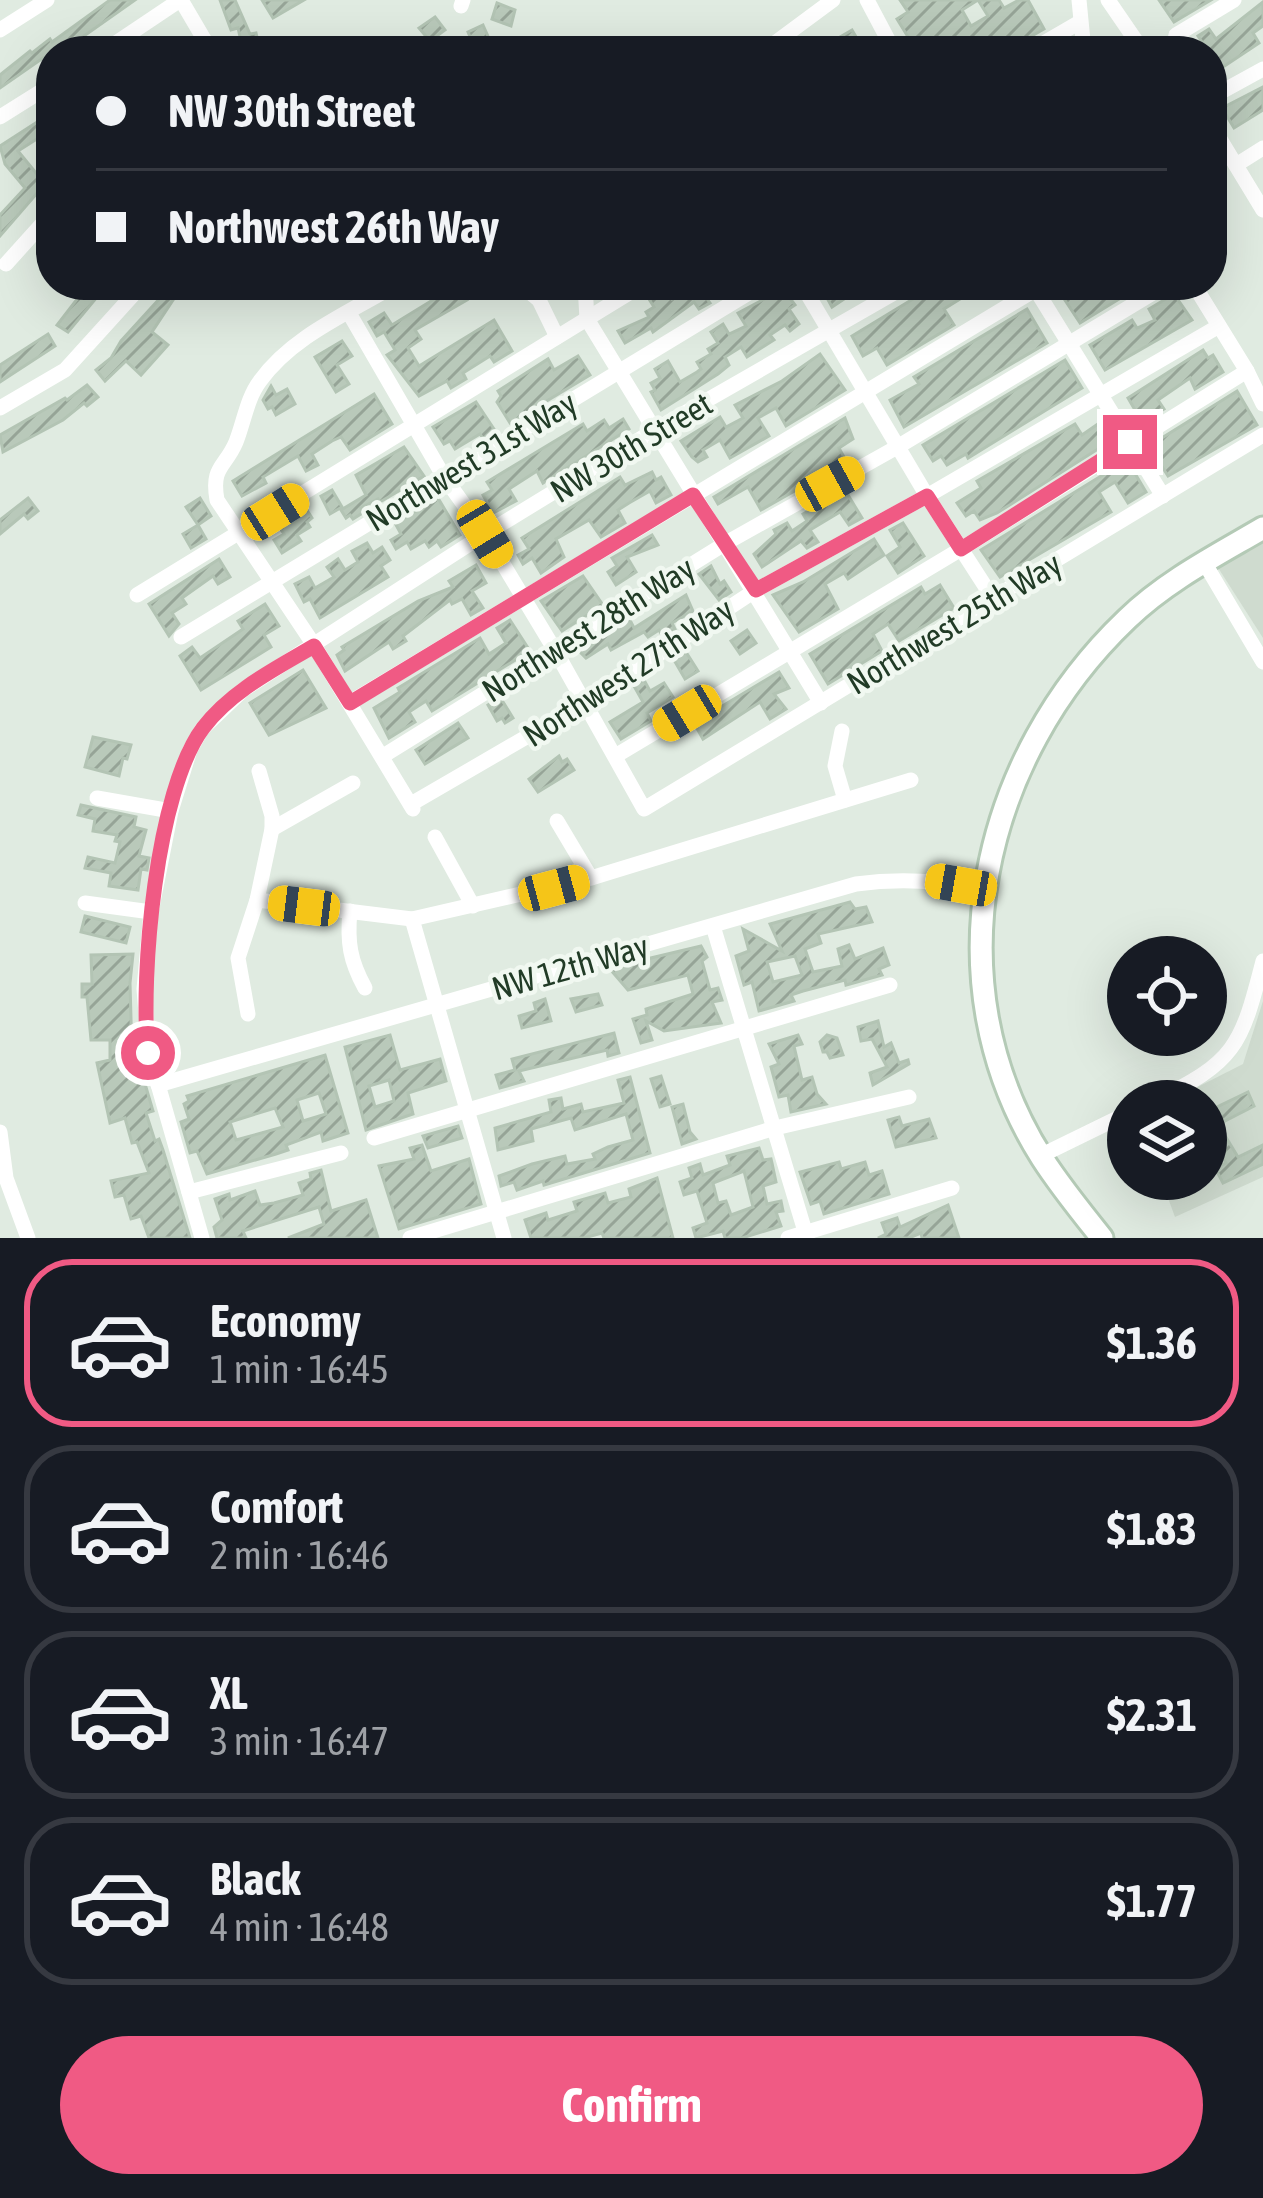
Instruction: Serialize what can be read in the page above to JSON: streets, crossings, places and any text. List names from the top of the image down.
{
  "streets": {
    "street": [
      "NW 30th Street",
      "Northwest 31st Way",
      "Northwest 25th Way",
      "Northwest 28th Way",
      "Northwest 27th Way",
      "NW 12th Way"
    ]
  },
  "crossings": [
    ["NW 30th Street", "NW 12th Way"],
    ["Northwest 28th Way", "Northwest 27th Way"]
  ],
  "page": {
    "banner": ["NW 30th Street", "Northwest 26th Way"],
    "list": [
      {
        "name": "Economy",
        "note": "1 min · 16:45",
        "value": "$1.36"
      },
      {
        "name": "Comfort",
        "note": "2 min · 16:46",
        "value": "$1.83"
      },
      {
        "name": "XL",
        "note": "3 min · 16:47",
        "value": "$2.31"
      },
      {
        "name": "Black",
        "note": "4 min · 16:48",
        "value": "$1.77"
      }
    ],
    "buttons": "Confirm"
  }
}
